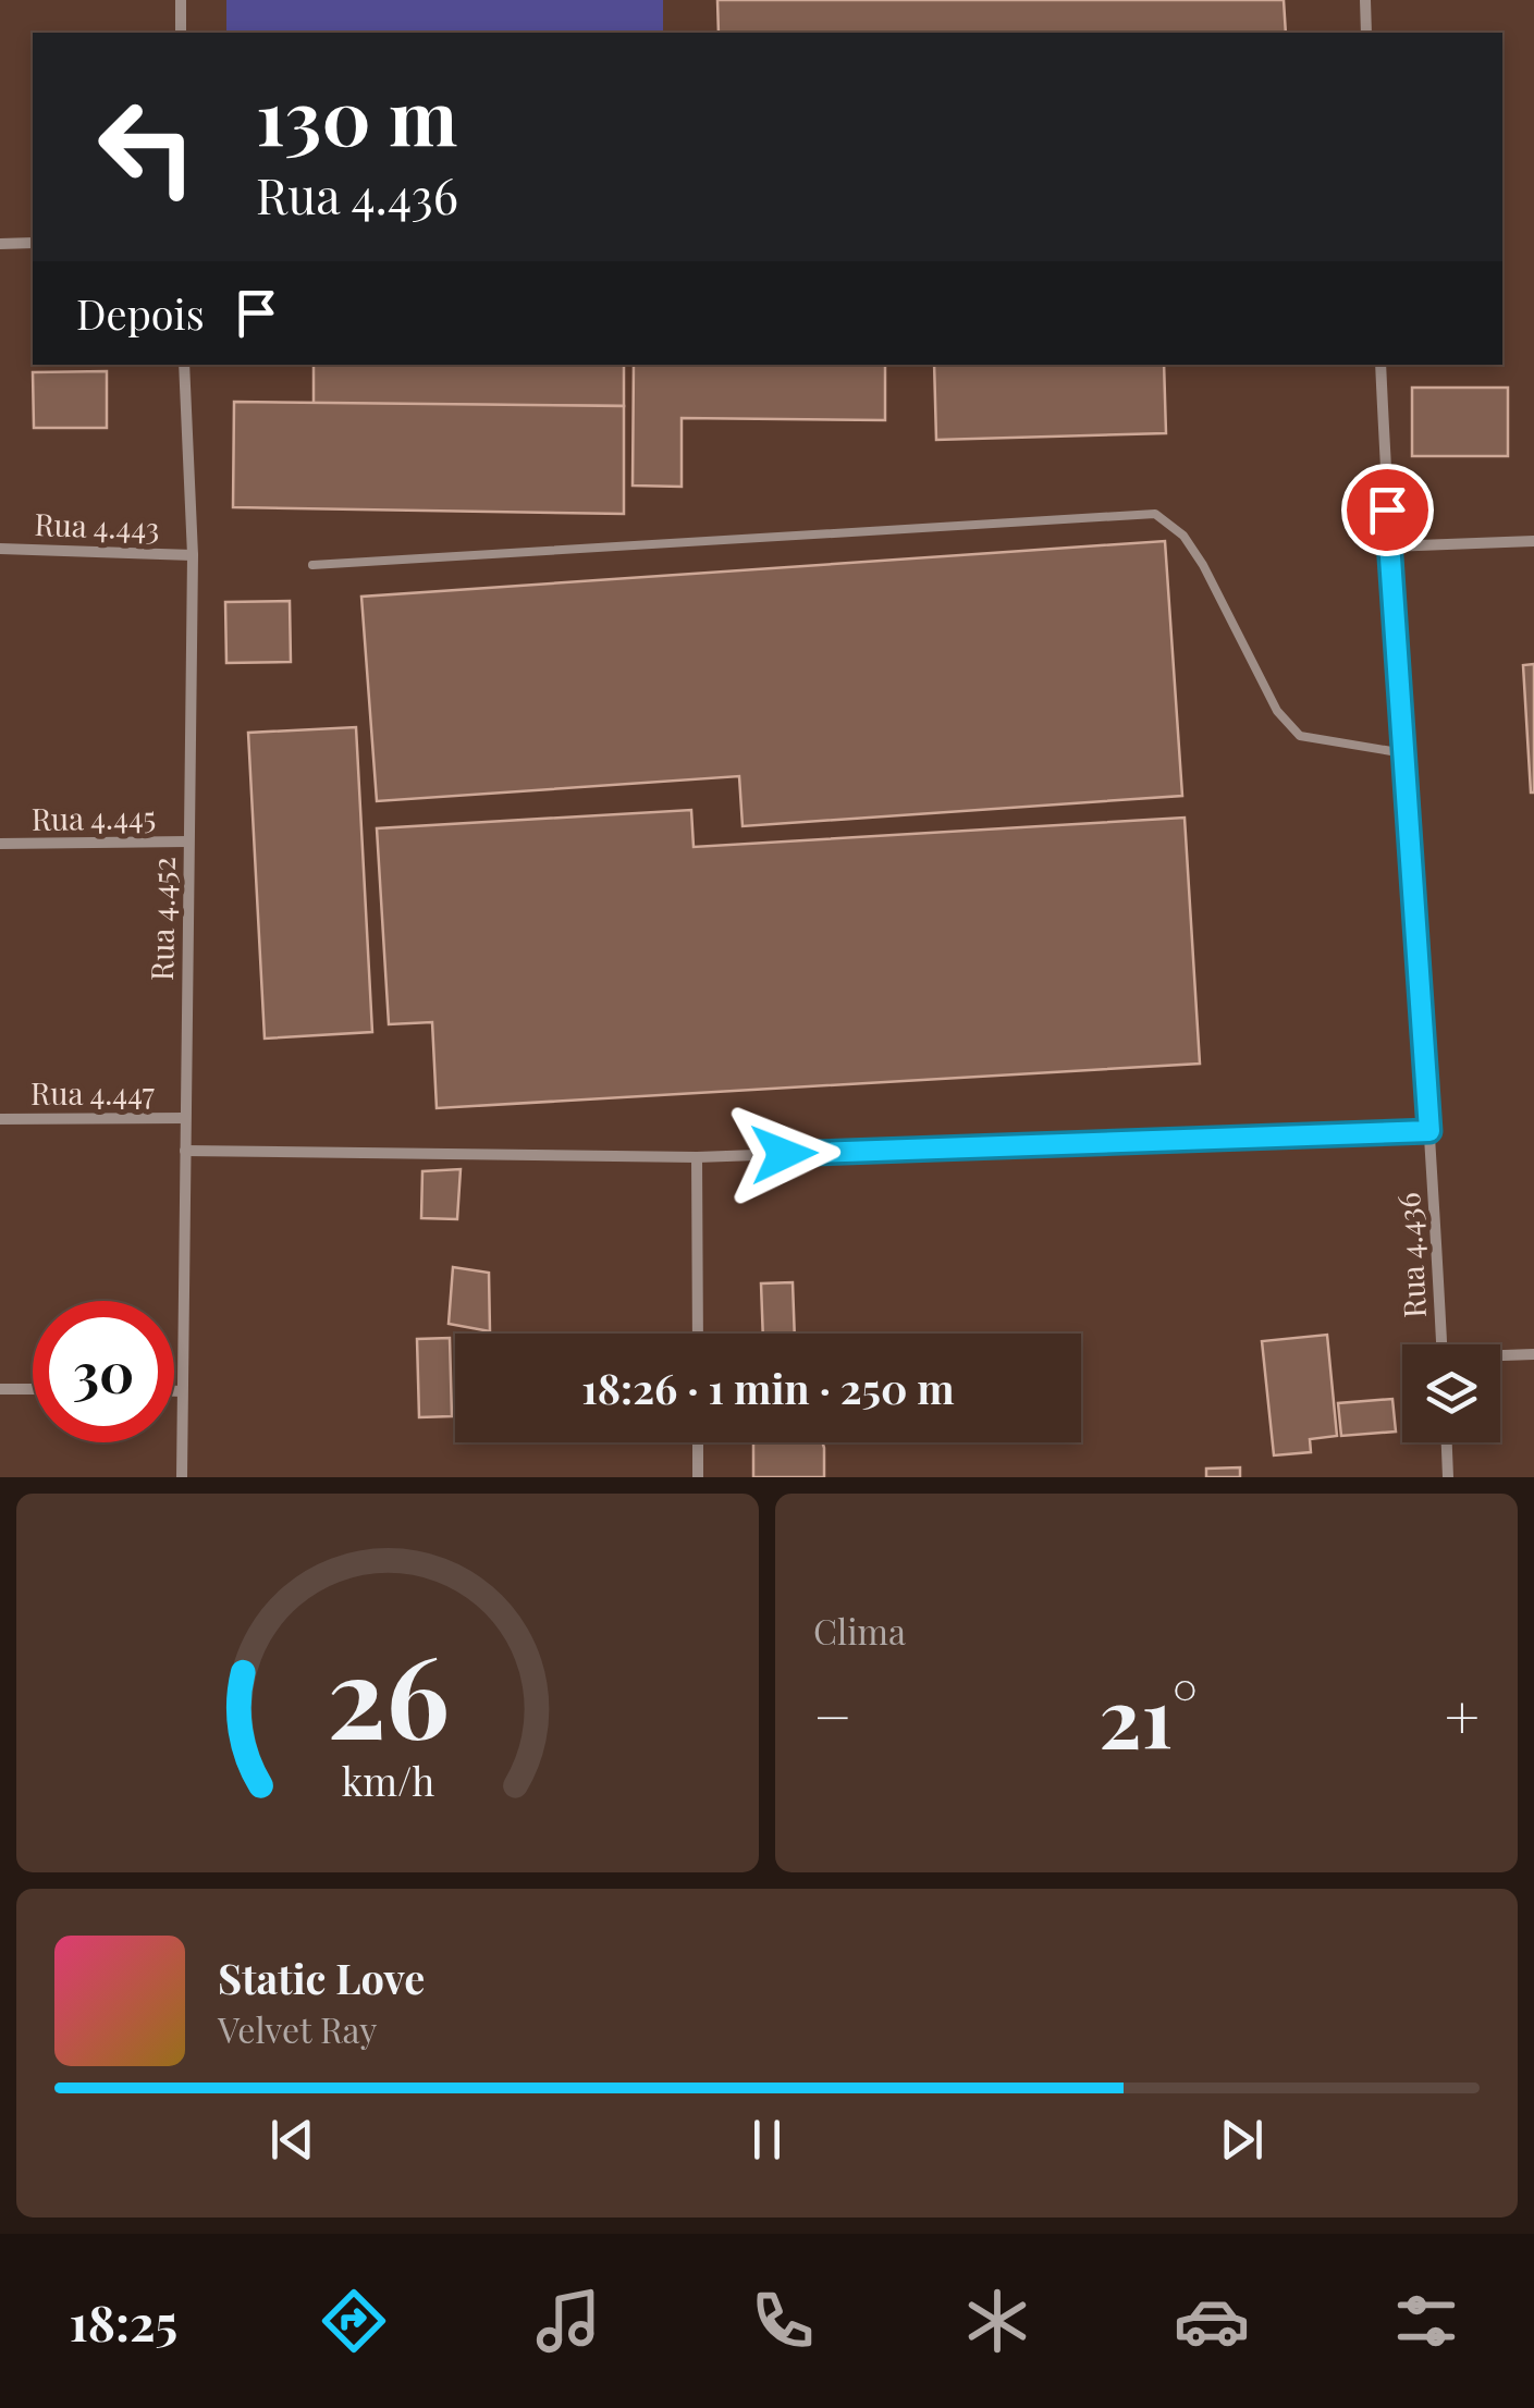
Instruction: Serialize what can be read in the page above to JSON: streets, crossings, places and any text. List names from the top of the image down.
{
  "streets": {
    "street": [
      "Rua 4.443",
      "Rua 4.445",
      "Rua 4.452",
      "Rua 4.447",
      "Rua 4.436"
    ]
  },
  "crossings": [
    ["Rua 4.443", "Rua 4.452"],
    ["Rua 4.445", "Rua 4.452"],
    ["Rua 4.452", "Rua 4.447"]
  ],
  "page": {
    "turn": ["130 m", "Rua 4.436"],
    "then": "Depois",
    "limit": "30",
    "trip": "18:26 · 1 min · 250 m",
    "tile": "Clima",
    "heat": ["−", "21°", "+"],
    "song": ["Static Love", "Velvet Ray"],
    "tabs": "18:25",
    "gauge": ["26", "km/h"]
  }
}
